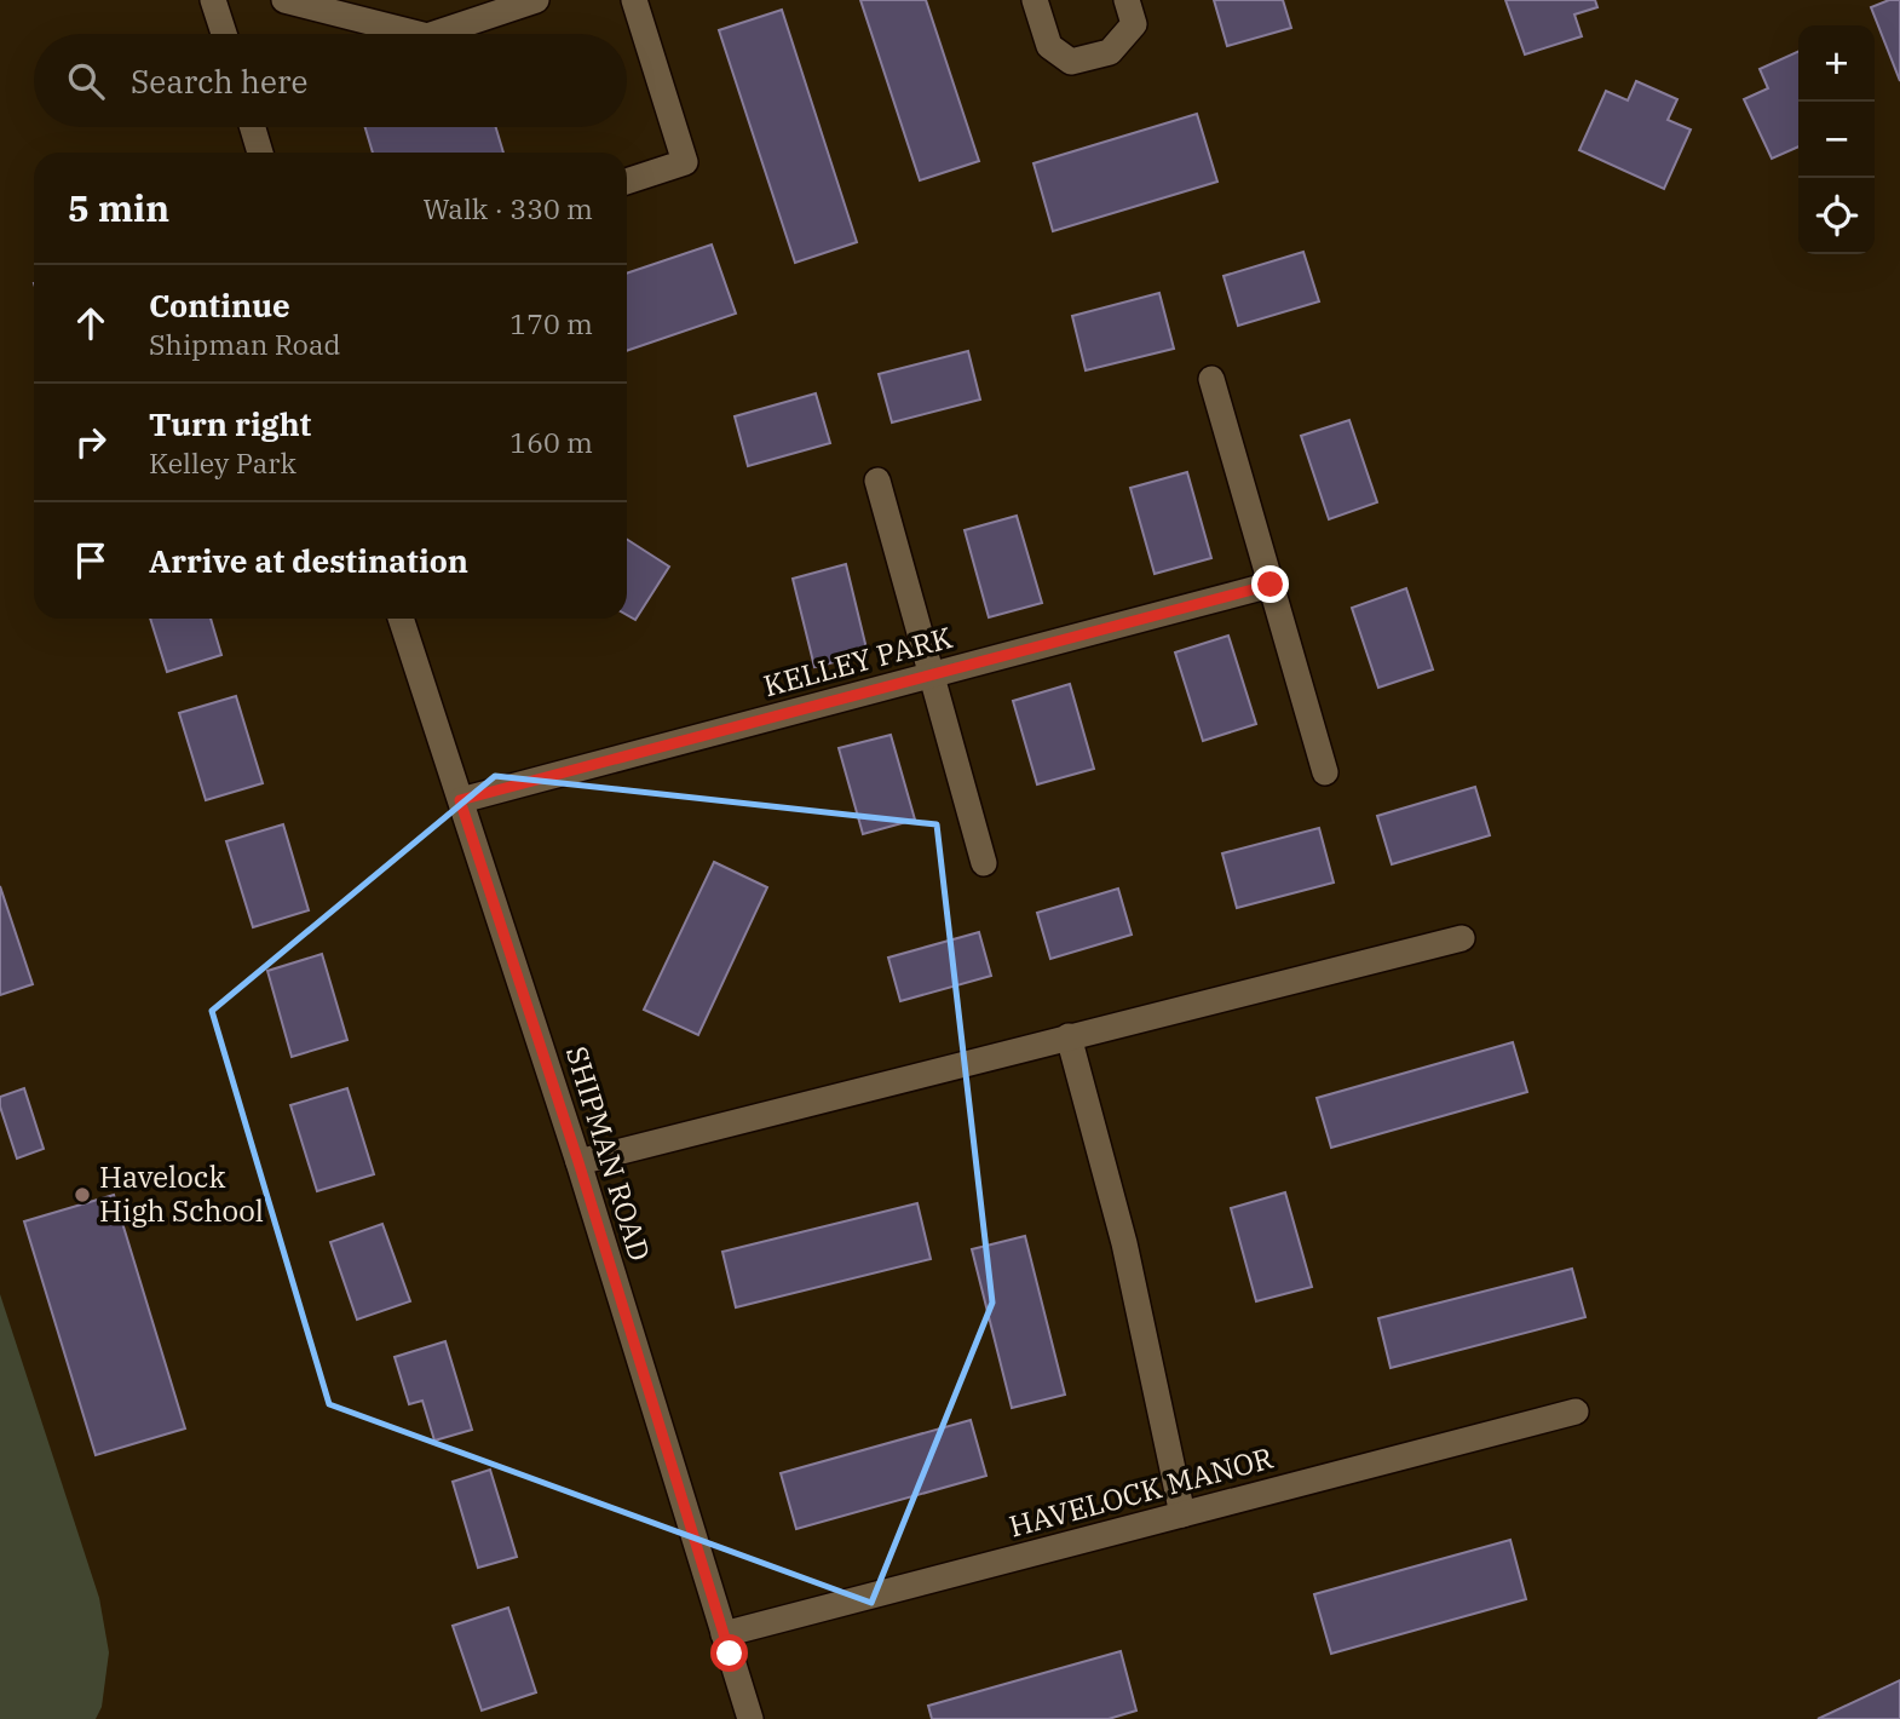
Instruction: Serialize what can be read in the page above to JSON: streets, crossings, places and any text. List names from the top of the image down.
{
  "streets": {
    "street": ["KELLEY PARK", "SHIPMAN ROAD", "HAVELOCK MANOR"]
  },
  "crossings": [
    ["KELLEY PARK", "SHIPMAN ROAD"],
    ["SHIPMAN ROAD", "HAVELOCK MANOR"]
  ],
  "places": ["Havelock High School"],
  "page": {
    "map_buttons": ["+", "−"],
    "search": "Search here",
    "heading": ["5 min", "Walk · 330 m"],
    "list": [
      ["Continue", "Shipman Road", "170 m"],
      ["Turn right", "Kelley Park", "160 m"],
      "Arrive at destination"
    ]
  }
}
